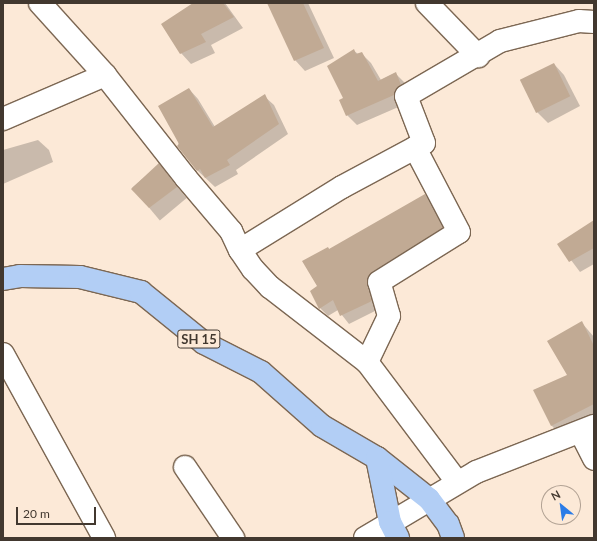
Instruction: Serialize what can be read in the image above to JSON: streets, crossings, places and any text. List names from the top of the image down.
{
  "streets": {
    "main road": ["SH 15"]
  },
  "scale_bar": "20 m",
  "north": "top left"
}
